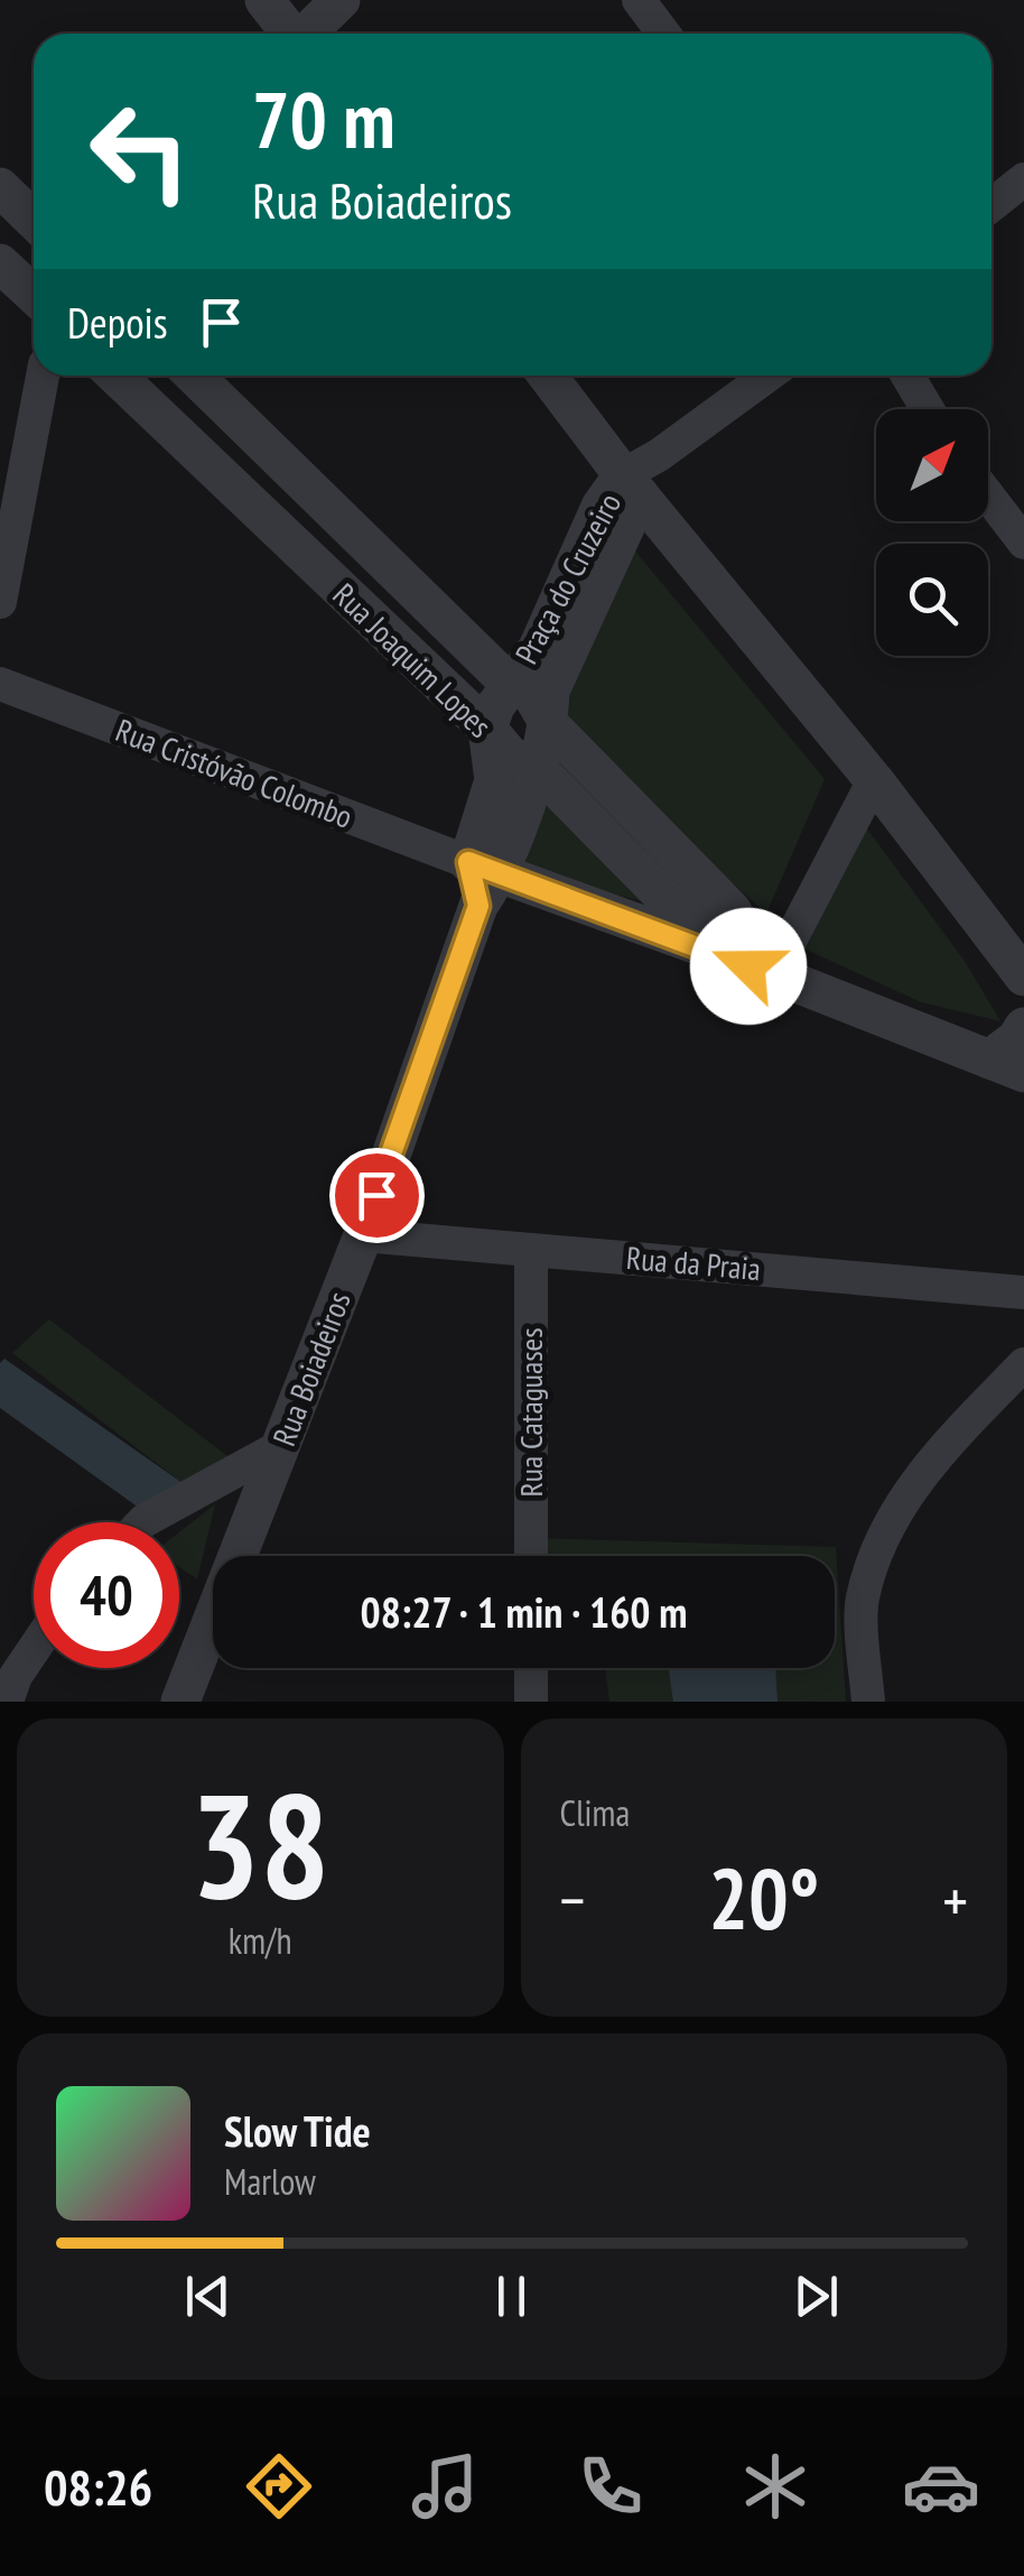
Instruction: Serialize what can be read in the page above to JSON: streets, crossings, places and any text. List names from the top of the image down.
{
  "streets": {
    "street": [
      "Praça do Cruzeiro",
      "Rua Joaquim Lopes",
      "Rua Cristóvão Colombo",
      "Rua da Praia",
      "Rua Boiadeiros",
      "Rua Cataguases"
    ]
  },
  "crossings": [
    ["Praça do Cruzeiro", "Rua Joaquim Lopes"],
    ["Praça do Cruzeiro", "Rua Cristóvão Colombo"],
    ["Praça do Cruzeiro", "Rua Boiadeiros"],
    ["Rua Cristóvão Colombo", "Rua Boiadeiros"],
    ["Rua da Praia", "Rua Boiadeiros"],
    ["Rua da Praia", "Rua Cataguases"]
  ],
  "north": "top right",
  "page": {
    "turn": ["70 m", "Rua Boiadeiros"],
    "then": "Depois",
    "limit": "40",
    "trip": "08:27 · 1 min · 160 m",
    "tile": [
      ["38", "km/h"],
      "Clima"
    ],
    "heat": ["−", "20°", "+"],
    "song": ["Slow Tide", "Marlow"],
    "tabs": "08:26"
  }
}
